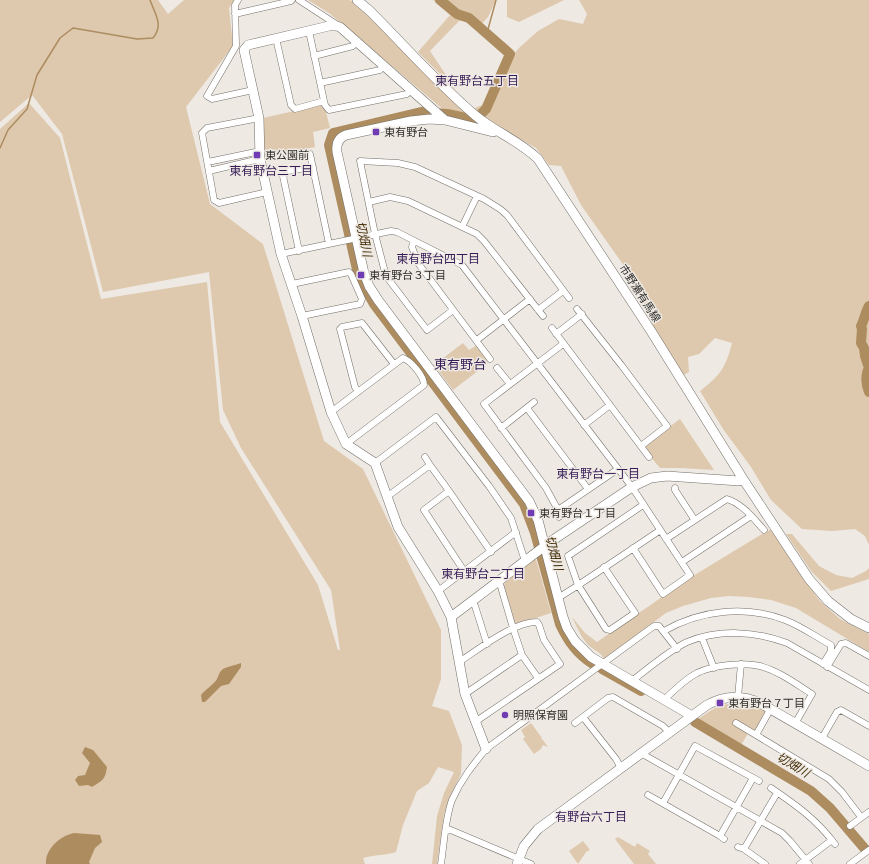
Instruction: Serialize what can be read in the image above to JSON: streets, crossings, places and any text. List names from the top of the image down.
{
  "streets": {
    "street": ["市野瀬有馬線"]
  },
  "districts": [
    "東有野台五丁目",
    "東有野台三丁目",
    "東有野台四丁目",
    "東有野台",
    "東有野台一丁目",
    "東有野台二丁目",
    "有野台六丁目"
  ],
  "water": ["切畑川"],
  "places": {
    "transit": [
      "東有野台",
      "東公園前",
      "東有野台３丁目",
      "東有野台１丁目",
      "東有野台７丁目"
    ],
    "other": ["明照保育園"]
  }
}
